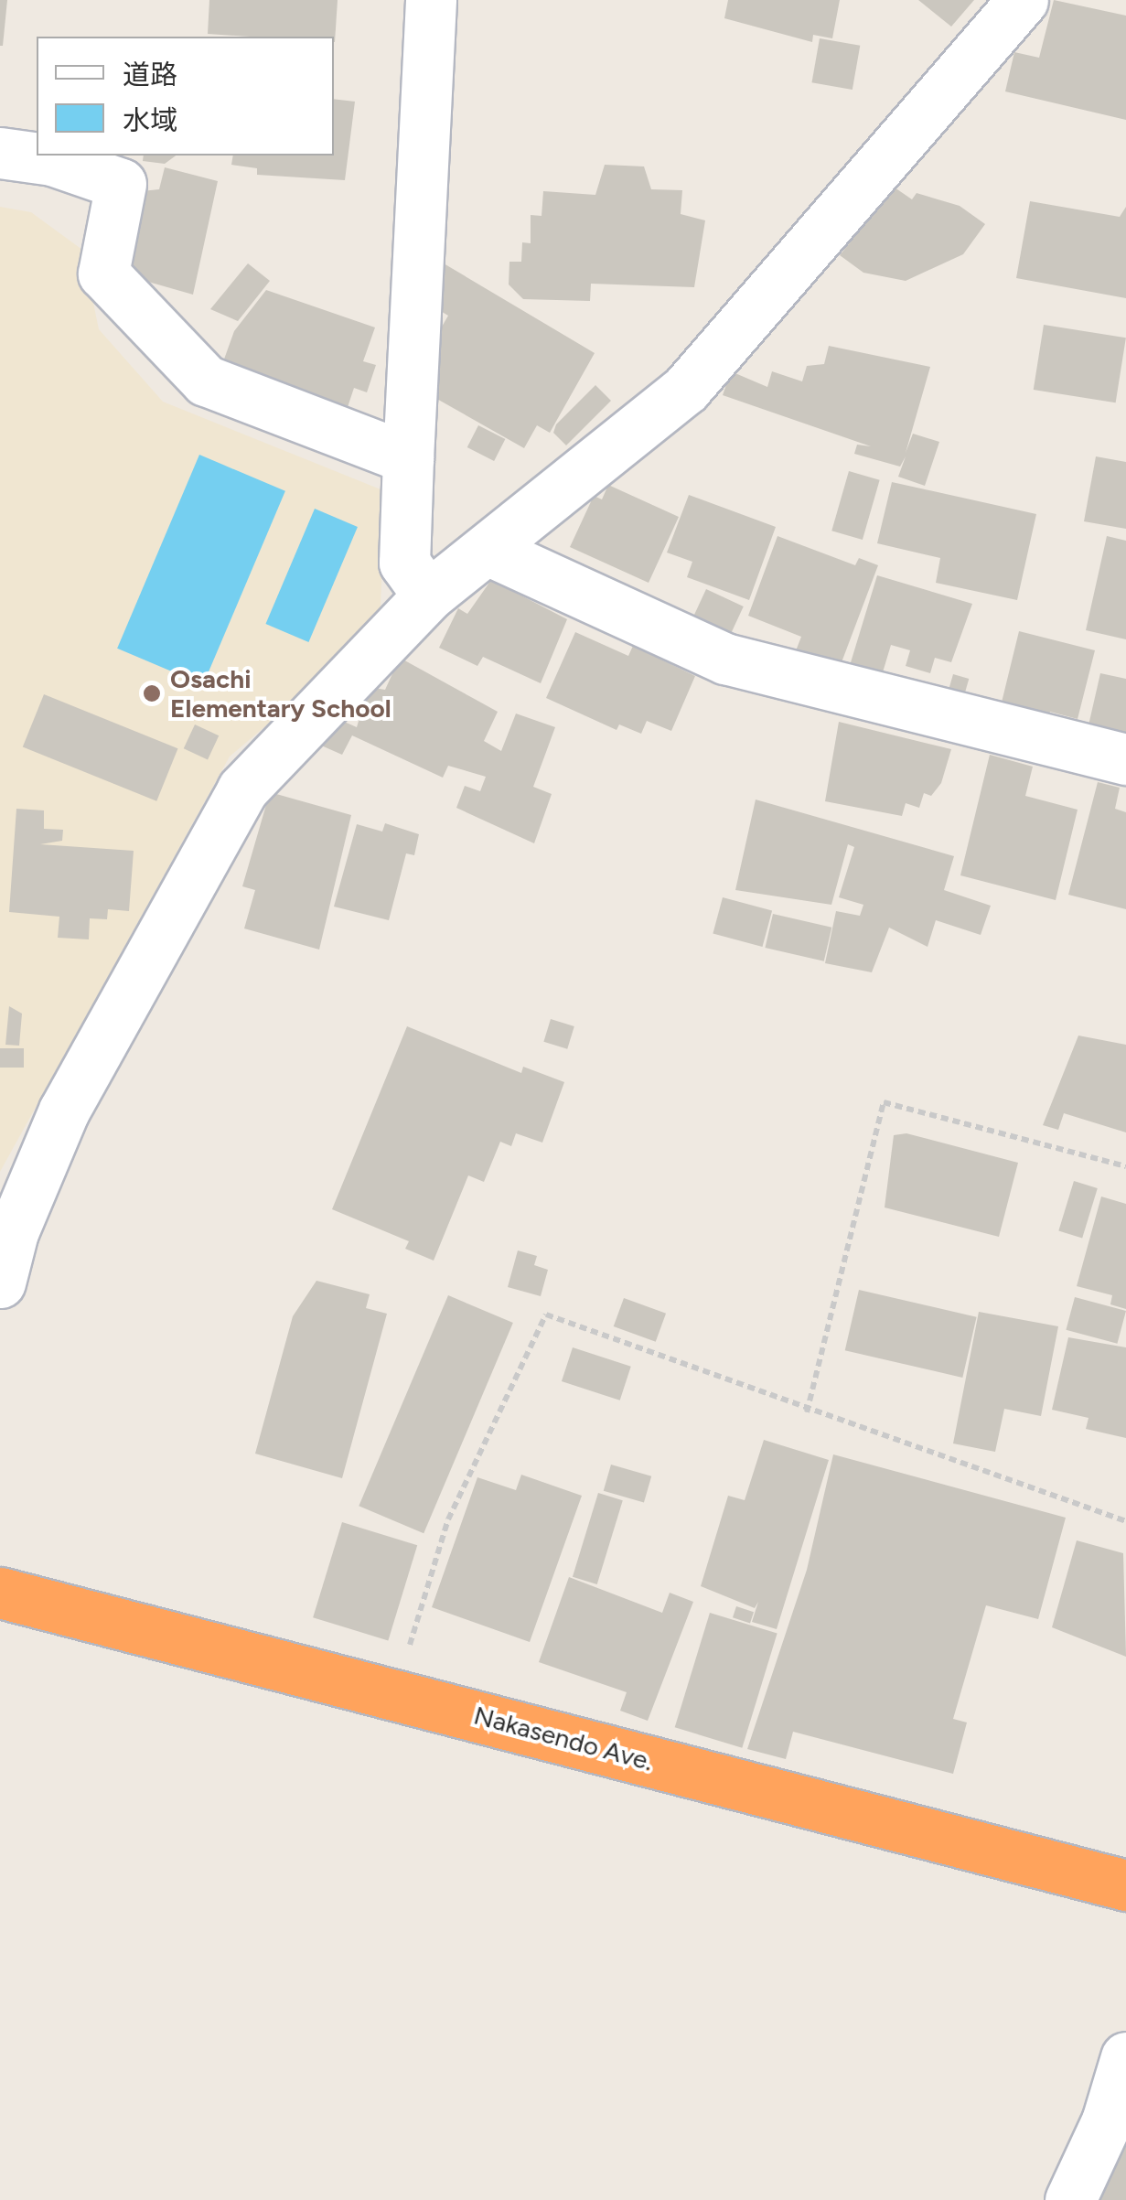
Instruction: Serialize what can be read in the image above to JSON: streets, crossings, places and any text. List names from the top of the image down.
{
  "streets": {
    "highway": ["Nakasendo Ave."]
  },
  "places": ["Osachi Elementary School"],
  "legend": ["道路", "水域"]
}
